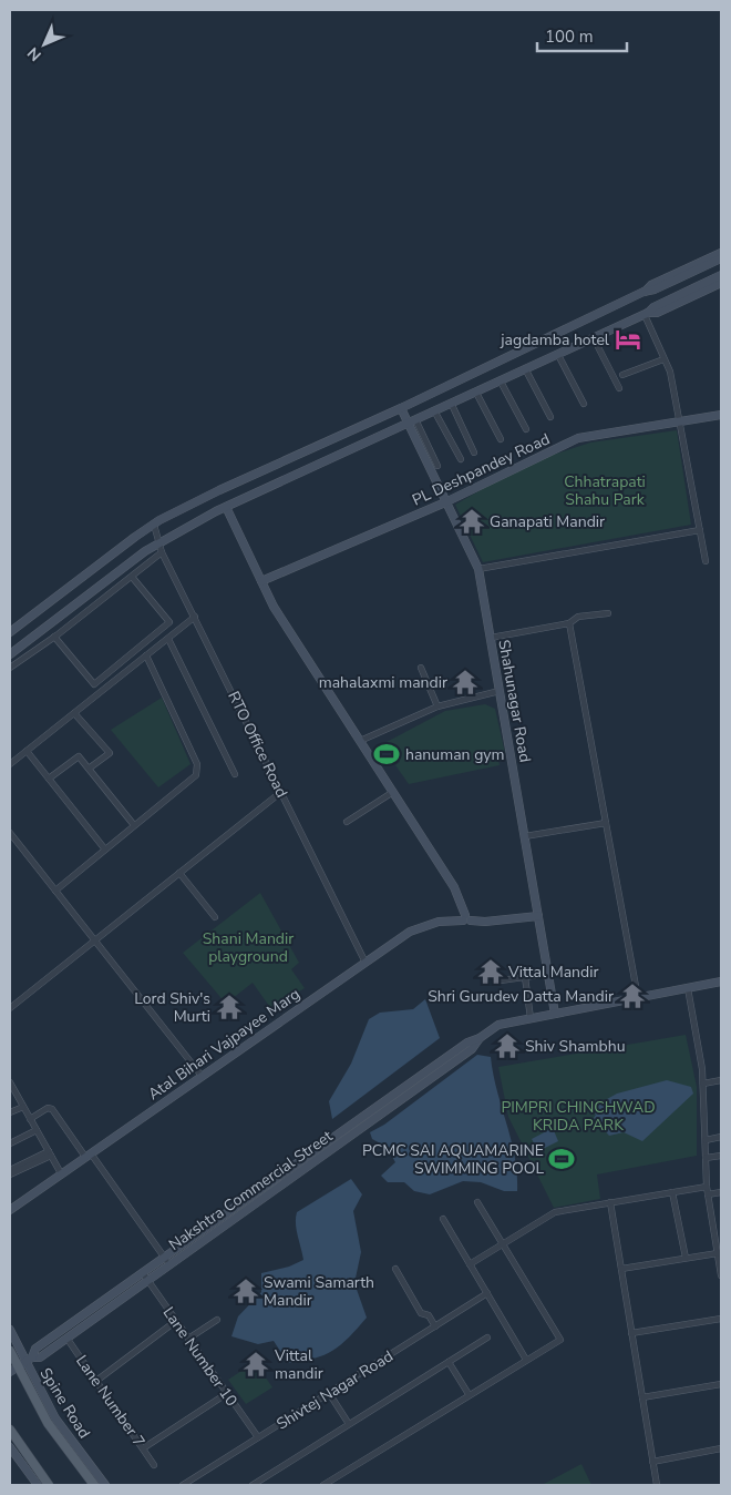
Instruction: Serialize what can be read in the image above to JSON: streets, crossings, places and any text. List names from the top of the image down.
{
  "streets": {
    "main road": ["Spine Road"],
    "street": [
      "PL Deshpandey Road",
      "Shahunagar Road",
      "RTO Office Road",
      "Atal Bihari Vajpayee Marg",
      "Nakshtra Commercial Street",
      "Lane Number 10",
      "Shivtej Nagar Road",
      "Lane Number 7"
    ]
  },
  "crossings": [
    ["PL Deshpandey Road", "Shahunagar Road"],
    ["Shahunagar Road", "Atal Bihari Vajpayee Marg"],
    ["Shahunagar Road", "Nakshtra Commercial Street"],
    ["RTO Office Road", "Atal Bihari Vajpayee Marg"],
    ["Nakshtra Commercial Street", "Lane Number 10"],
    ["Nakshtra Commercial Street", "Lane Number 7"],
    ["Nakshtra Commercial Street", "Spine Road"],
    ["Lane Number 10", "Shivtej Nagar Road"]
  ],
  "parks": ["Chhatrapati Shahu Park", "Shani Mandir playground", "PIMPRI CHINCHWAD KRIDA PARK"],
  "places": {
    "hotel": ["jagdamba hotel"],
    "temple": [
      "Ganapati Mandir",
      "mahalaxmi mandir",
      "Vittal Mandir",
      "Shri Gurudev Datta Mandir",
      "Lord Shiv's Murti",
      "Shiv Shambhu",
      "Swami Samarth Mandir",
      "Vittal mandir"
    ],
    "sports": ["hanuman gym", "PCMC SAI AQUAMARINE SWIMMING POOL"]
  },
  "scale_bar": "100 m",
  "north": "bottom left"
}
